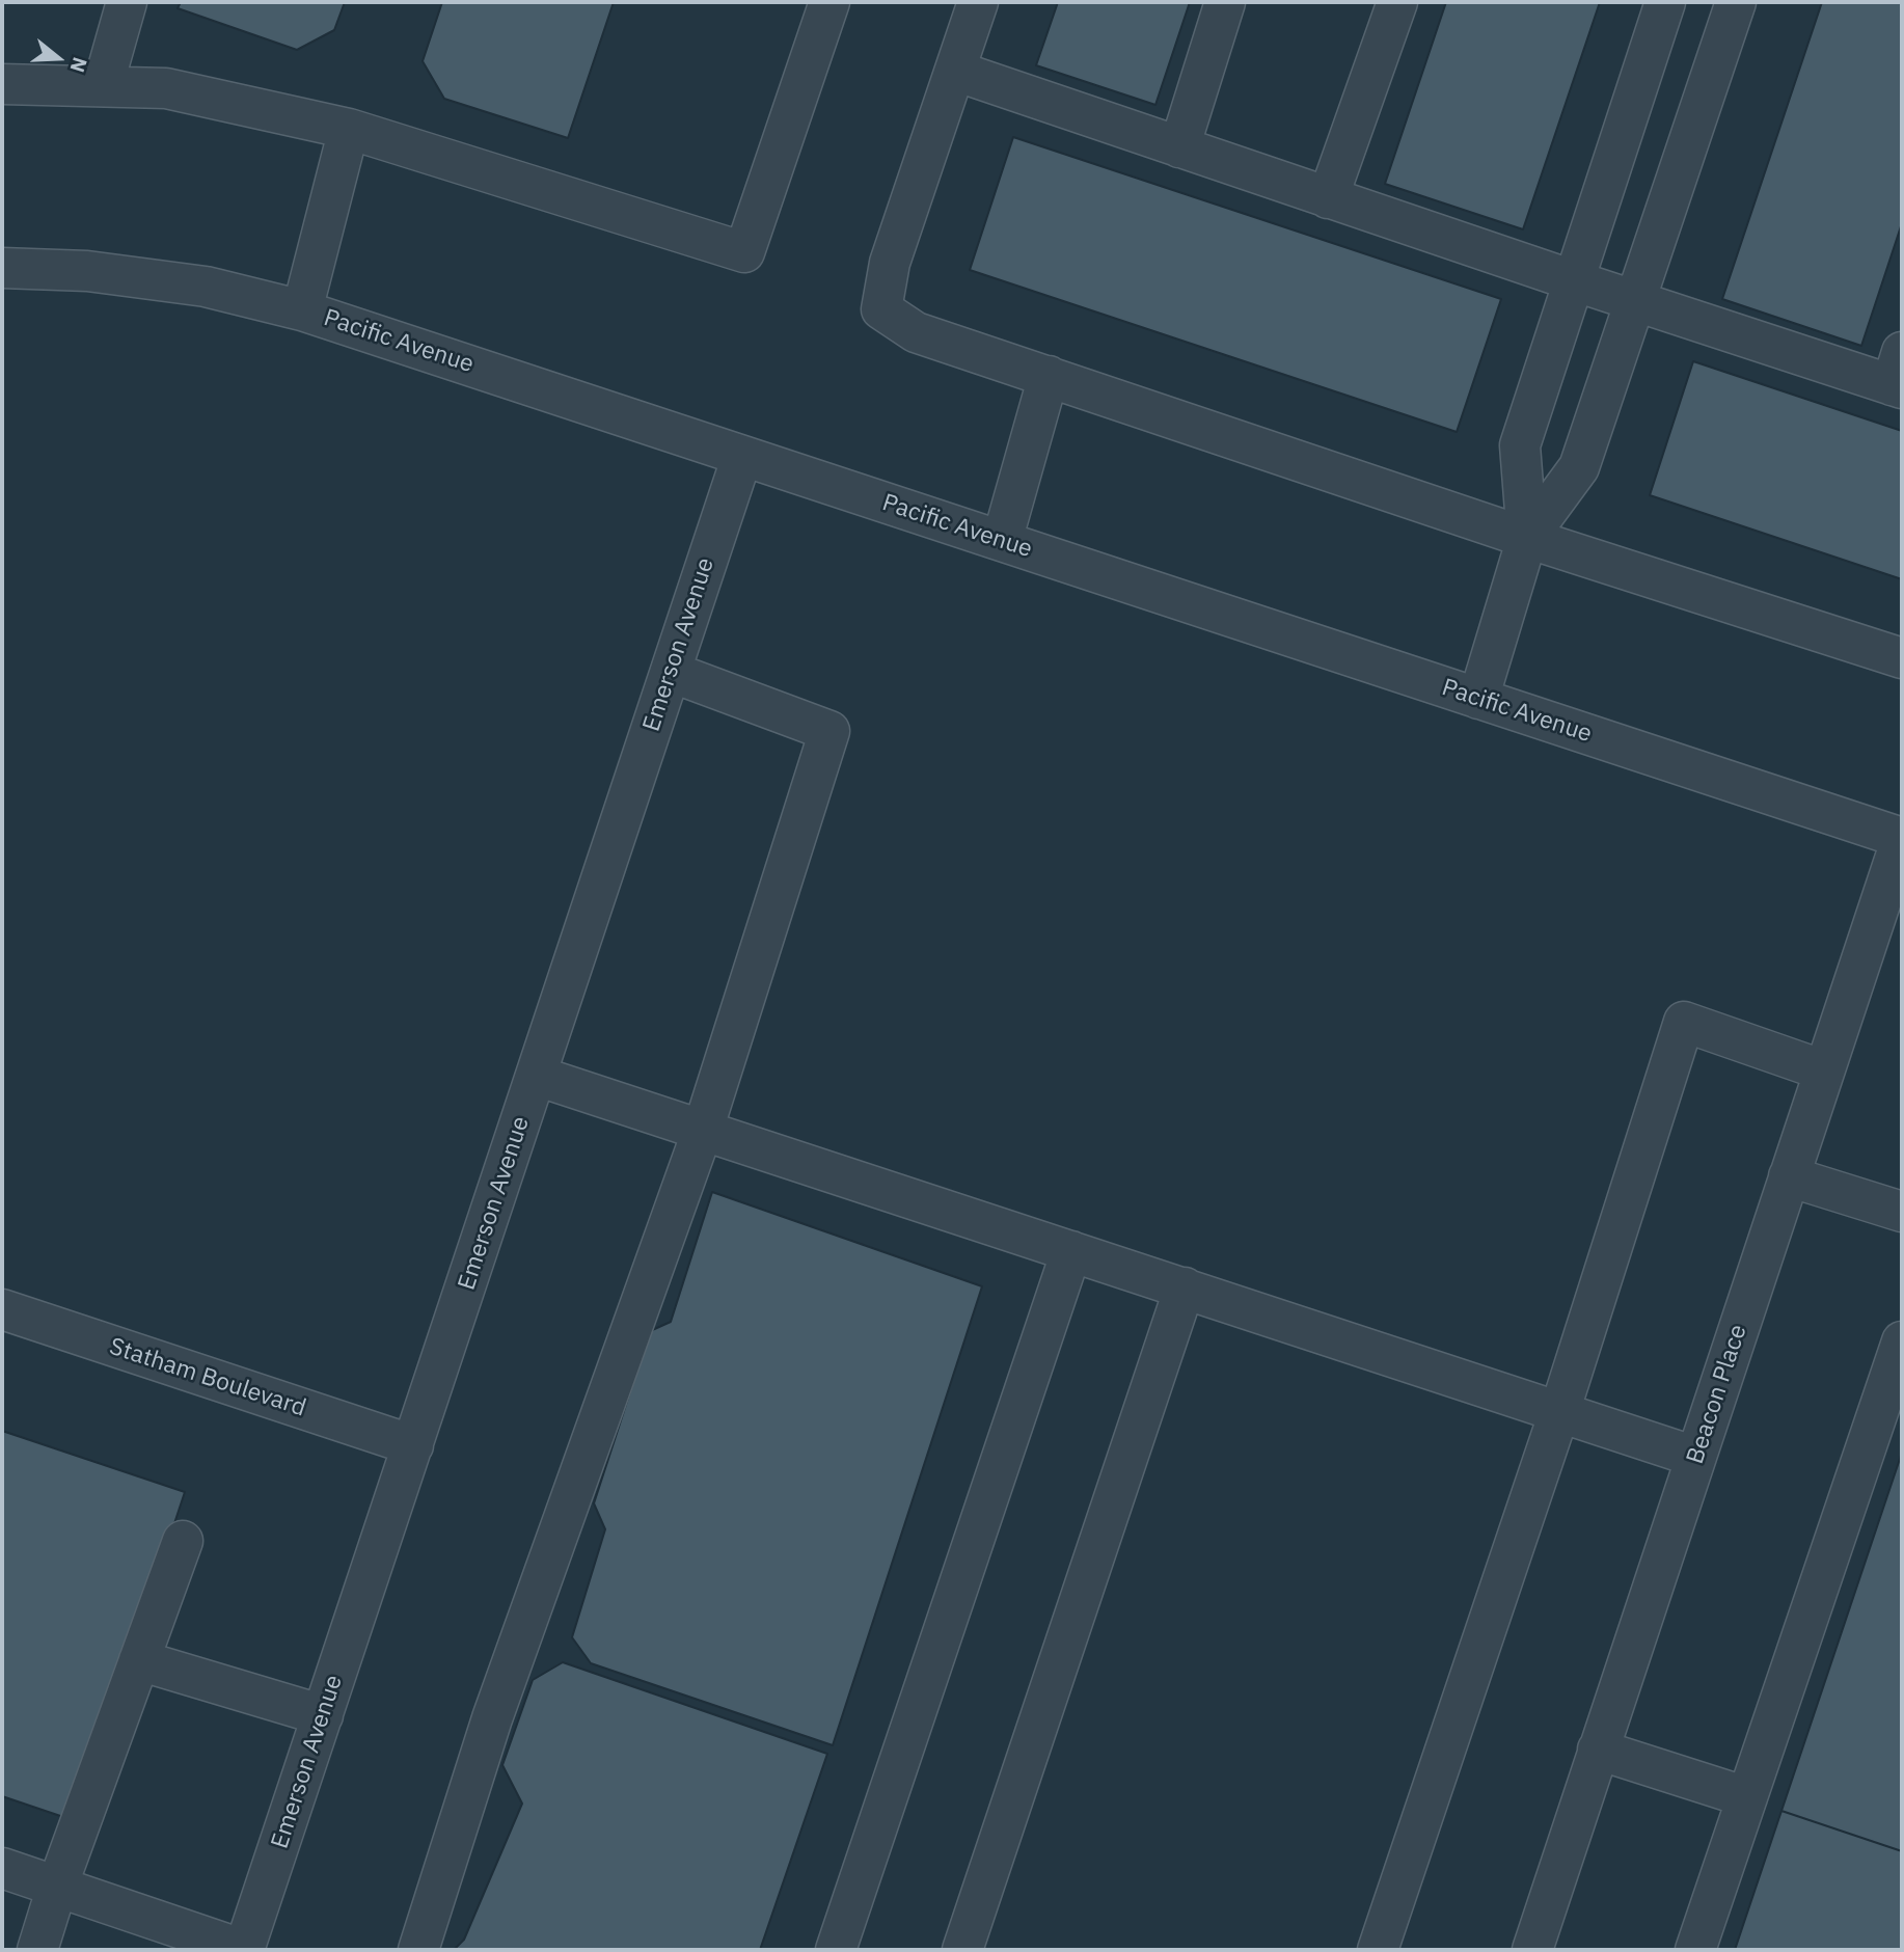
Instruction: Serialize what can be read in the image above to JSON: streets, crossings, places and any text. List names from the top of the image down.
{
  "streets": {
    "street": [
      "Pacific Avenue",
      "Emerson Avenue",
      "Statham Boulevard",
      "Beacon Place"
    ]
  },
  "crossings": [
    ["Pacific Avenue", "Emerson Avenue"],
    ["Pacific Avenue", "Beacon Place"],
    ["Emerson Avenue", "Statham Boulevard"]
  ],
  "north": "right"
}
